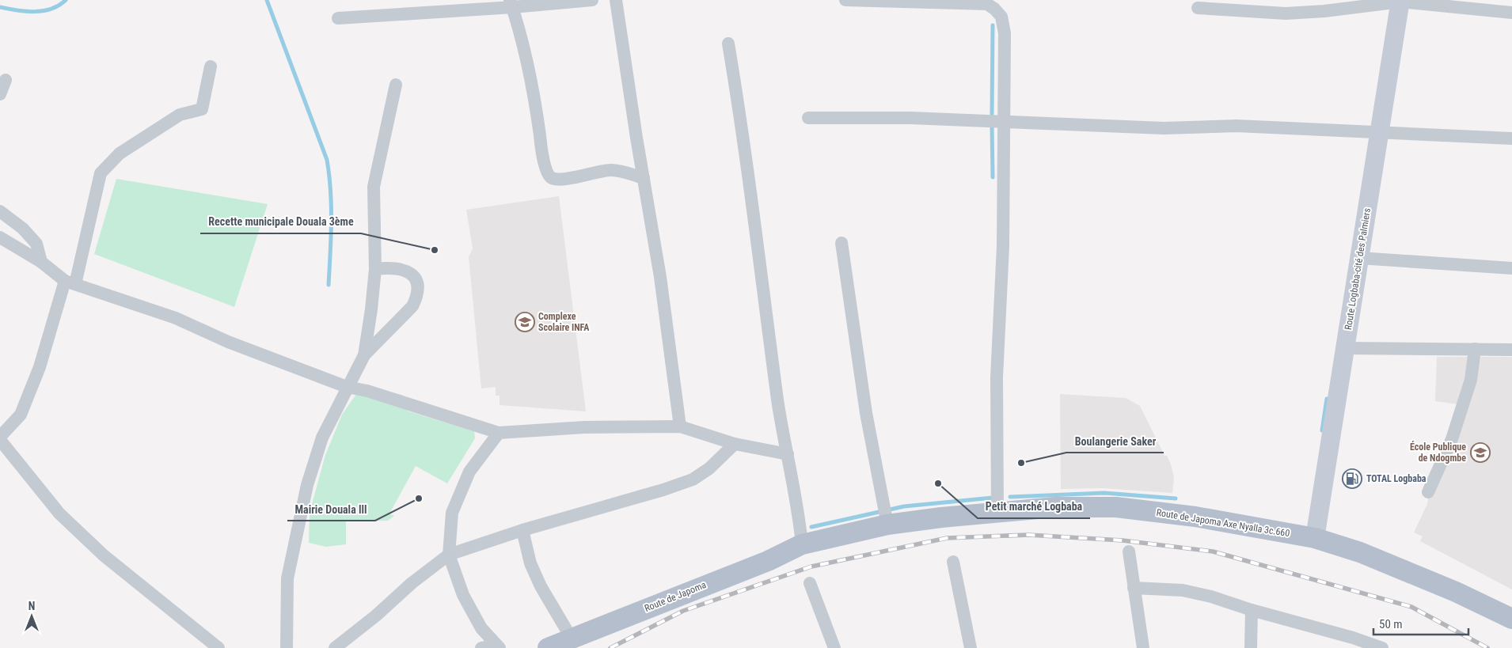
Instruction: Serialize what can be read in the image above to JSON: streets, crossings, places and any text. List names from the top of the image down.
{
  "streets": {
    "main road": ["Route Logbaba-cité des Palmiers", "Route de Japoma Axe Nyalla 3c.660", "Route de Japoma"]
  },
  "crossings": [
    ["Route Logbaba-cité des Palmiers", "Route de Japoma Axe Nyalla 3c.660"],
    ["Route de Japoma Axe Nyalla 3c.660", "Route de Japoma"]
  ],
  "places": {
    "other": [
      "Recette municipale Douala 3ème",
      "Boulangerie Saker",
      "Petit marché Logbaba",
      "Mairie Douala lll"
    ],
    "school or university": ["Complexe Scolaire INFA", "École Publique de Ndogmbe"],
    "fuel station": ["TOTAL Logbaba"]
  },
  "scale_bar": "50 m",
  "north": "top"
}
